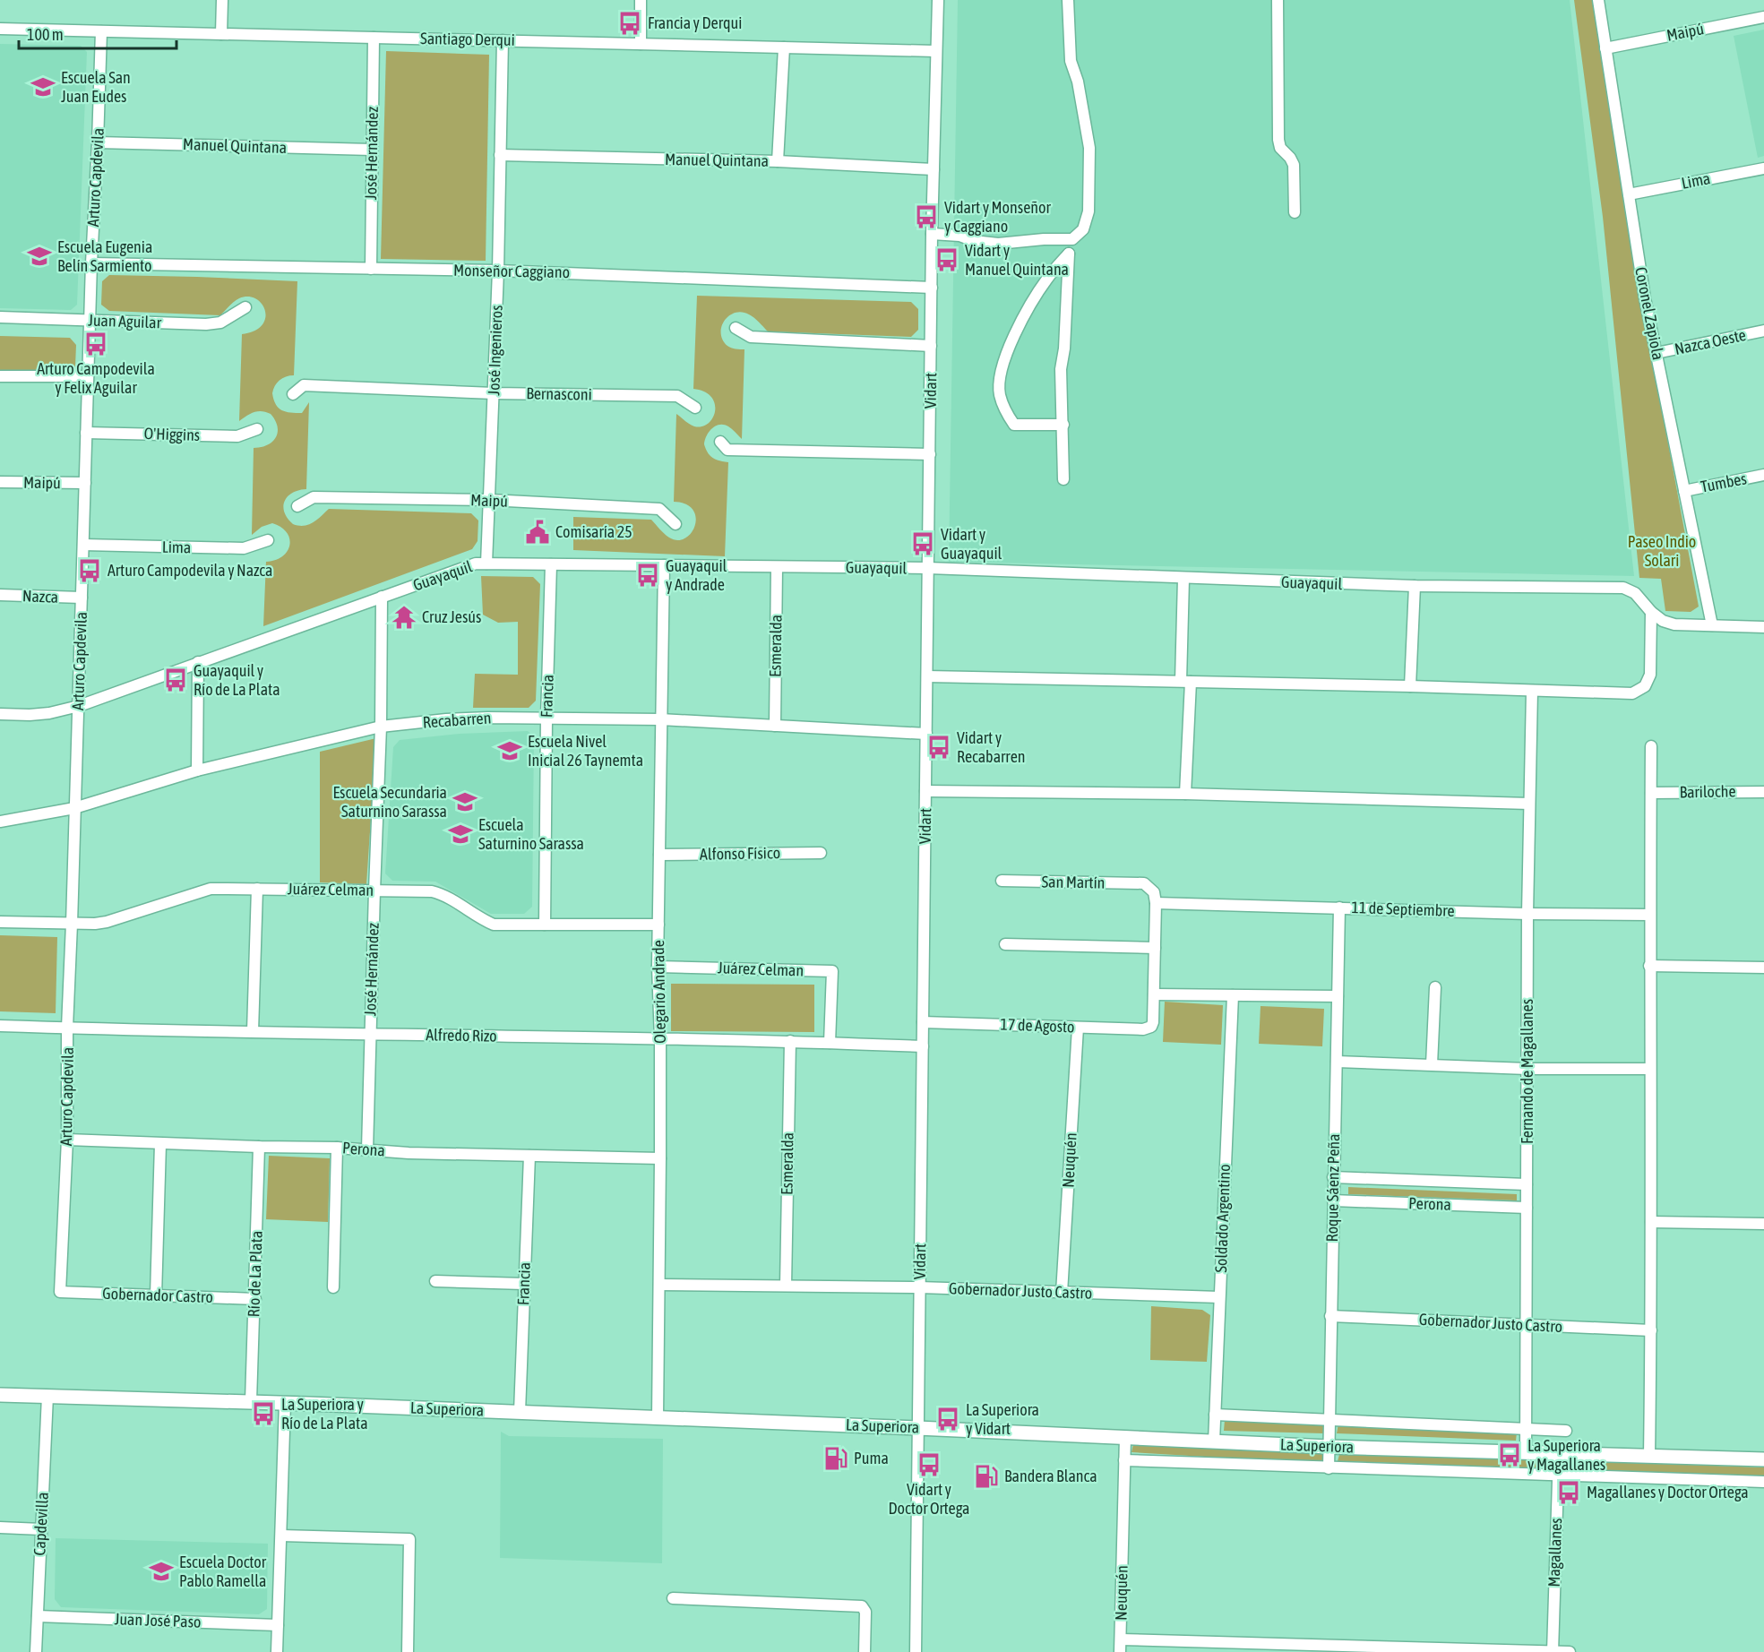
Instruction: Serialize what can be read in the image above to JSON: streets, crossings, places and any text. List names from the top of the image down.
{
  "streets": {
    "main road": ["La Superiora"],
    "street": [
      "Maipú",
      "Santiago Derqui",
      "Manuel Quintana",
      "José Hernández",
      "Arturo Capdevila",
      "Lima",
      "Monseñor Caggiano",
      "Coronel Zapiola",
      "Juan Aguilar",
      "Nazca Oeste",
      "José Ingenieros",
      "Vidart",
      "Bernasconi",
      "O'Higgins",
      "Tumbes",
      "Guayaquil",
      "Nazca",
      "Esmeralda",
      "Francia",
      "Recabarren",
      "Bariloche",
      "Alfonso Físico",
      "San Martín",
      "Juárez Celman",
      "11 de Septiembre",
      "Olegario Andrade",
      "17 de Agosto",
      "Alfredo Rizo",
      "Fernando de Magallanes",
      "Perona",
      "Neuquén",
      "Roque Sáenz Peña",
      "Soldado Argentino",
      "Río de La Plata",
      "Gobernador Justo Castro",
      "Gobernador Castro",
      "Capdevilla",
      "Magallanes",
      "Juan José Paso"
    ]
  },
  "crossings": [
    ["Maipú", "Arturo Capdevila"],
    ["Maipú", "Coronel Zapiola"],
    ["Maipú", "José Ingenieros"],
    ["Santiago Derqui", "José Hernández"],
    ["Santiago Derqui", "Arturo Capdevila"],
    ["Santiago Derqui", "José Ingenieros"],
    ["Santiago Derqui", "Vidart"],
    ["Manuel Quintana", "José Hernández"],
    ["Manuel Quintana", "Arturo Capdevila"],
    ["Manuel Quintana", "José Ingenieros"],
    ["Manuel Quintana", "Vidart"],
    ["José Hernández", "Monseñor Caggiano"],
    ["José Hernández", "Guayaquil"],
    ["José Hernández", "Recabarren"],
    ["José Hernández", "Juárez Celman"],
    ["José Hernández", "Alfredo Rizo"],
    ["José Hernández", "Perona"],
    ["Arturo Capdevila", "Lima"],
    ["Arturo Capdevila", "Monseñor Caggiano"],
    ["Arturo Capdevila", "Juan Aguilar"],
    ["Arturo Capdevila", "O'Higgins"],
    ["Arturo Capdevila", "Guayaquil"],
    ["Arturo Capdevila", "Nazca"],
    ["Arturo Capdevila", "Recabarren"],
    ["Arturo Capdevila", "Juárez Celman"],
    ["Arturo Capdevila", "Alfredo Rizo"],
    ["Arturo Capdevila", "Perona"],
    ["Arturo Capdevila", "Gobernador Castro"],
    ["Lima", "Coronel Zapiola"],
    ["Monseñor Caggiano", "José Ingenieros"],
    ["Monseñor Caggiano", "Vidart"],
    ["Coronel Zapiola", "Nazca Oeste"],
    ["Coronel Zapiola", "Tumbes"],
    ["Coronel Zapiola", "Guayaquil"],
    ["José Ingenieros", "Bernasconi"],
    ["José Ingenieros", "Guayaquil"],
    ["Vidart", "Guayaquil"],
    ["Vidart", "Recabarren"],
    ["Vidart", "17 de Agosto"],
    ["Vidart", "Alfredo Rizo"],
    ["Vidart", "Gobernador Justo Castro"],
    ["Vidart", "La Superiora"],
    ["Guayaquil", "Esmeralda"],
    ["Guayaquil", "Francia"],
    ["Guayaquil", "Olegario Andrade"],
    ["Esmeralda", "Recabarren"],
    ["Esmeralda", "Alfredo Rizo"],
    ["Esmeralda", "Gobernador Justo Castro"],
    ["Francia", "Recabarren"],
    ["Francia", "Juárez Celman"],
    ["Francia", "Perona"],
    ["Francia", "La Superiora"],
    ["Recabarren", "Olegario Andrade"],
    ["Alfonso Físico", "Olegario Andrade"],
    ["San Martín", "11 de Septiembre"],
    ["Juárez Celman", "Olegario Andrade"],
    ["Juárez Celman", "Alfredo Rizo"],
    ["11 de Septiembre", "Fernando de Magallanes"],
    ["11 de Septiembre", "Roque Sáenz Peña"],
    ["Olegario Andrade", "Alfredo Rizo"],
    ["Olegario Andrade", "Perona"],
    ["Olegario Andrade", "Gobernador Justo Castro"],
    ["Olegario Andrade", "La Superiora"],
    ["17 de Agosto", "Neuquén"],
    ["Fernando de Magallanes", "Perona"],
    ["Fernando de Magallanes", "Gobernador Justo Castro"],
    ["Fernando de Magallanes", "La Superiora"],
    ["Perona", "Roque Sáenz Peña"],
    ["Perona", "Río de La Plata"],
    ["Neuquén", "Gobernador Justo Castro"],
    ["Neuquén", "La Superiora"],
    ["Roque Sáenz Peña", "Gobernador Justo Castro"],
    ["Roque Sáenz Peña", "La Superiora"],
    ["Soldado Argentino", "Gobernador Justo Castro"],
    ["Soldado Argentino", "La Superiora"],
    ["Río de La Plata", "Gobernador Castro"],
    ["Río de La Plata", "La Superiora"],
    ["La Superiora", "Capdevilla"],
    ["La Superiora", "Magallanes"],
    ["Capdevilla", "Juan José Paso"]
  ],
  "parks": ["Paseo Indio Solari"],
  "places": {
    "bus stop": [
      "Francia y Derqui",
      "Vidart y Monseñor y Caggiano",
      "Vidart y Manuel Quintana",
      "Arturo Campodevila y Felix Aguilar",
      "Vidart y Guayaquil",
      "Arturo Campodevila y Nazca",
      "Guayaquil y Andrade",
      "Guayaquil y Río de La Plata",
      "Vidart y Recabarren",
      "La Superiora y Río de La Plata",
      "La Superiora y Vidart",
      "La Superiora y Magallanes",
      "Vidart y Doctor Ortega",
      "Magallanes y Doctor Ortega"
    ],
    "school or university": [
      "Escuela San Juan Eudes",
      "Escuela Eugenia Belín Sarmiento",
      "Escuela Nivel Inicial 26 Taynemta",
      "Escuela Secundaria Saturnino Sarassa",
      "Escuela Saturnino Sarassa",
      "Escuela Doctor Pablo Ramella"
    ],
    "public building": ["Comisaría 25"],
    "temple": ["Cruz Jesús"],
    "fuel station": ["Puma", "Bandera Blanca"]
  },
  "scale_bar": "100 m"
}
